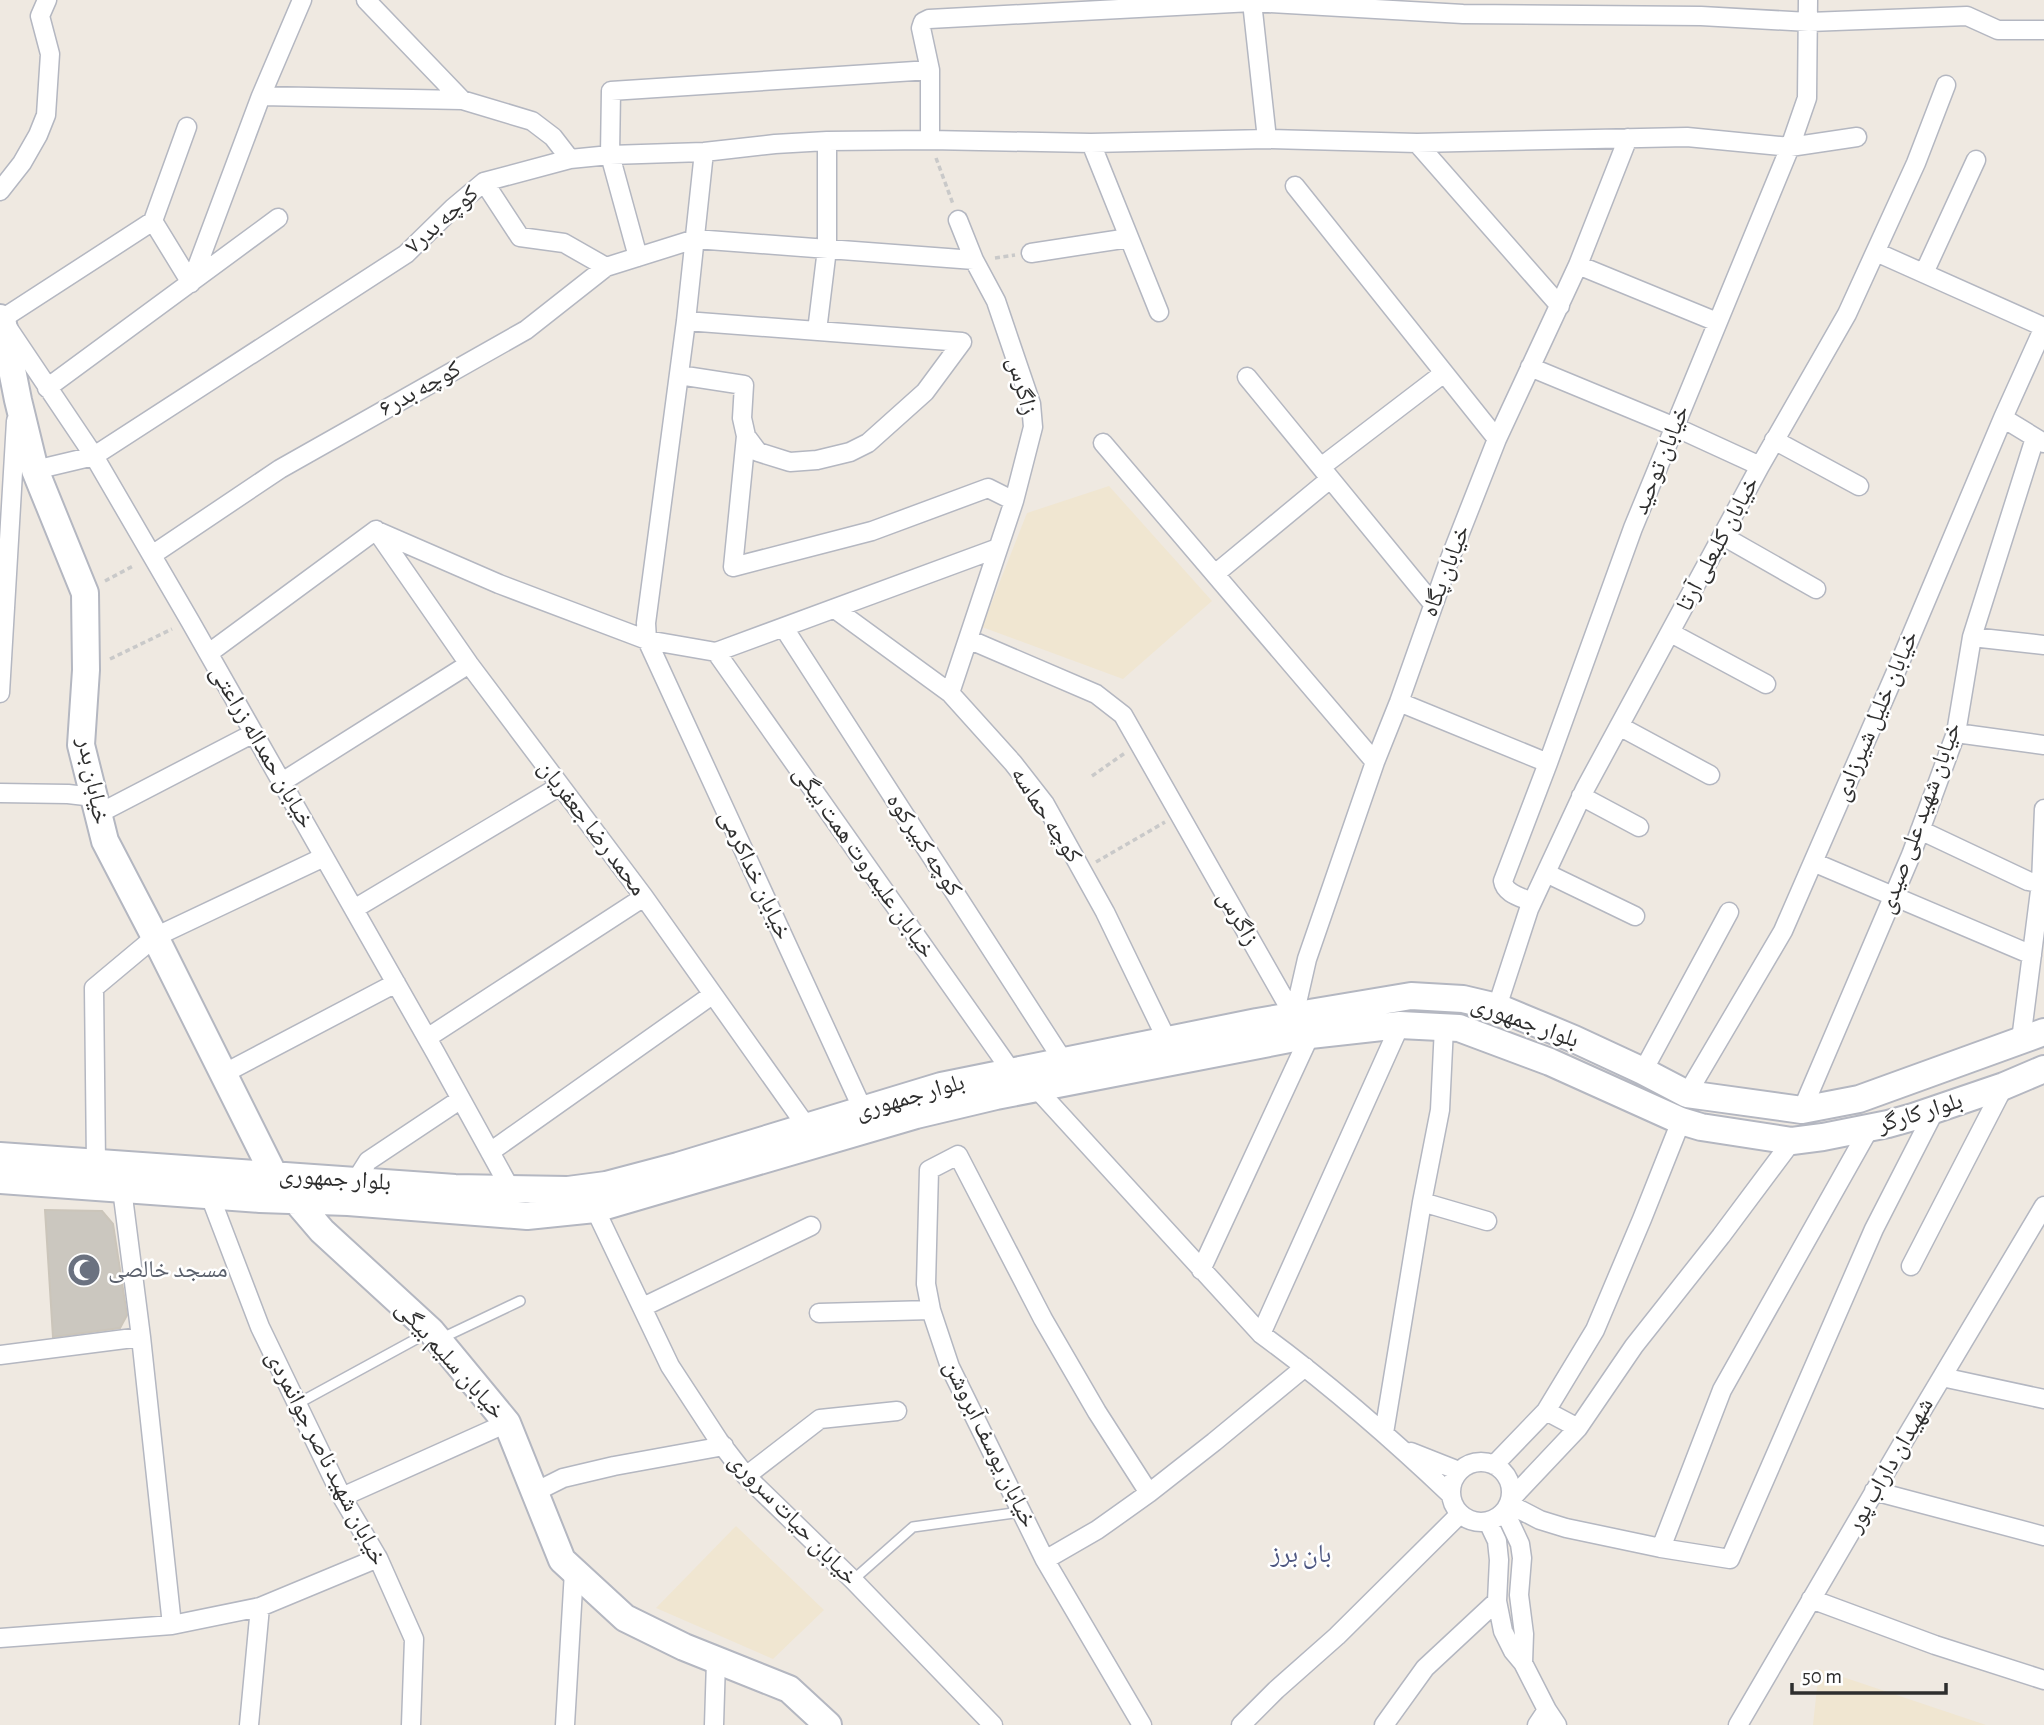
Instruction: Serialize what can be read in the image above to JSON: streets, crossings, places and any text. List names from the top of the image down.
{
  "streets": {
    "street": [
      "کوچه بدر۷",
      "زاگرس",
      "کوچه بدر۶",
      "خیابان توحید",
      "خیابان کلبعلی آرتا",
      "خیابان پگاه",
      "خیابان خلیل شیرزادی",
      "خیابان حمداله زراعتی",
      "خیابان بدر",
      "کوچه حماسه",
      "خیابان شهید علی صیدی",
      "محمد رضا جعفریان",
      "کوچه کبیرکوه",
      "خیابان علیمروت همت بیگی",
      "خیابان خداکرمی",
      "بلوار جمهوری",
      "بلوار کارگر",
      "خیابان سلیم بیگی",
      "خیابان یوسف آبروشن",
      "خیابان شهید ناصر جوانمردی",
      "شهیدان داراب پور",
      "خیابان حیات سروری"
    ]
  },
  "crossings": [
    ["کوچه بدر۷", "خیابان توحید"],
    ["کوچه بدر۷", "خیابان پگاه"],
    ["کوچه بدر۷", "خیابان حمداله زراعتی"],
    ["کوچه بدر۷", "خیابان بدر"],
    ["زاگرس", "خیابان پگاه"],
    ["زاگرس", "کوچه حماسه"],
    ["زاگرس", "بلوار جمهوری"],
    ["کوچه بدر۶", "خیابان حمداله زراعتی"],
    ["خیابان توحید", "خیابان کلبعلی آرتا"],
    ["خیابان کلبعلی آرتا", "بلوار جمهوری"],
    ["خیابان پگاه", "بلوار جمهوری"],
    ["خیابان خلیل شیرزادی", "بلوار جمهوری"],
    ["خیابان حمداله زراعتی", "خیابان بدر"],
    ["خیابان حمداله زراعتی", "بلوار جمهوری"],
    ["خیابان بدر", "بلوار جمهوری"],
    ["خیابان بدر", "خیابان سلیم بیگی"],
    ["کوچه حماسه", "بلوار جمهوری"],
    ["خیابان شهید علی صیدی", "بلوار جمهوری"],
    ["خیابان شهید علی صیدی", "بلوار کارگر"],
    ["محمد رضا جعفریان", "بلوار جمهوری"],
    ["کوچه کبیرکوه", "بلوار جمهوری"],
    ["خیابان علیمروت همت بیگی", "بلوار جمهوری"],
    ["خیابان خداکرمی", "بلوار جمهوری"],
    ["بلوار جمهوری", "بلوار کارگر"],
    ["بلوار جمهوری", "خیابان سلیم بیگی"],
    ["بلوار جمهوری", "خیابان شهید ناصر جوانمردی"],
    ["بلوار جمهوری", "خیابان حیات سروری"]
  ],
  "districts": ["بان برز"],
  "places": {
    "mosque": ["مسجد خالصی"]
  },
  "scale_bar": "50 m"
}
